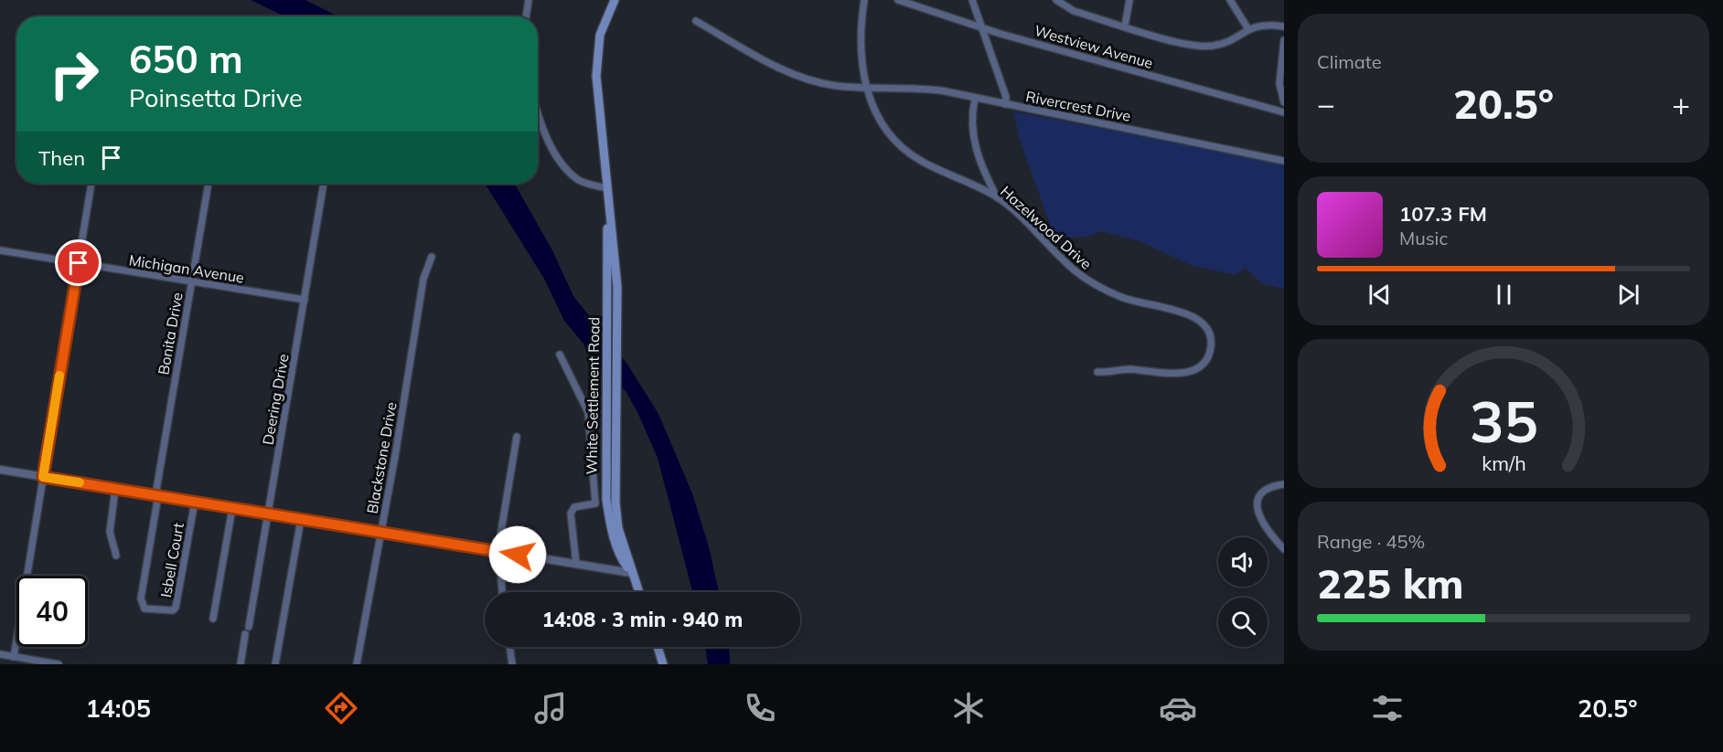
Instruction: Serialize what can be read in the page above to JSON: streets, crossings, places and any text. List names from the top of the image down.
{
  "streets": {
    "main road": ["White Settlement Road"],
    "street": [
      "Westview Avenue",
      "Rivercrest Drive",
      "Hazelwood Drive",
      "Michigan Avenue",
      "Bonita Drive",
      "Deering Drive",
      "Blackstone Drive",
      "Isbell Court"
    ]
  },
  "crossings": [
    ["Rivercrest Drive", "Hazelwood Drive"],
    ["Michigan Avenue", "Bonita Drive"],
    ["Michigan Avenue", "Deering Drive"],
    ["Bonita Drive", "Isbell Court"]
  ],
  "page": {
    "tile": [
      "Climate",
      ["Range · 45%", "225 km"]
    ],
    "turn": ["650 m", "Poinsetta Drive"],
    "heat": ["−", "20.5°", "+"],
    "then": "Then",
    "song": ["107.3 FM", "Music"],
    "limit": "40",
    "trip": "14:08 · 3 min · 940 m",
    "tabs": ["14:05", "20.5°"],
    "gauge": ["35", "km/h"]
  }
}
